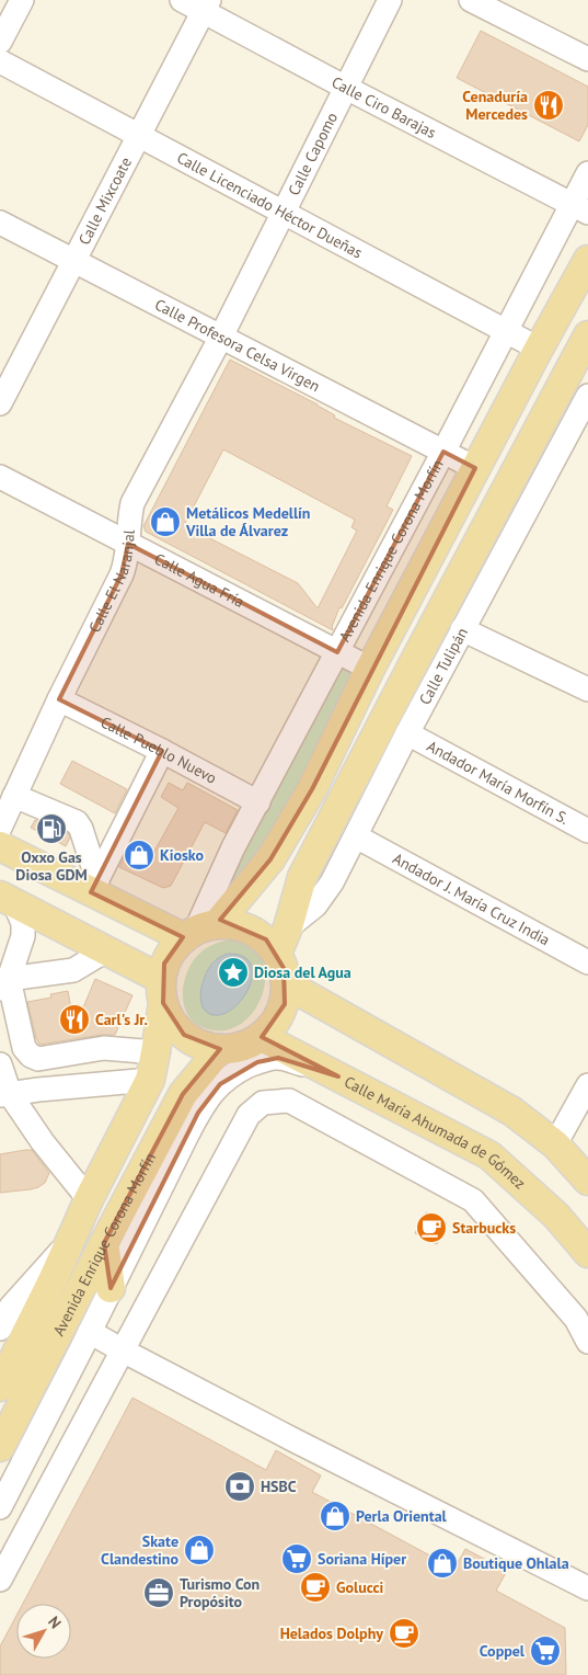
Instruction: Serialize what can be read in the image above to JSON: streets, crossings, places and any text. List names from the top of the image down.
{
  "streets": {
    "main road": ["Avenida Enrique Corona Morfín", "Calle María Ahumada de Gómez"],
    "street": [
      "Calle Ciro Barajas",
      "Calle Capomo",
      "Calle Mixcoate",
      "Calle Licenciado Héctor Dueñas",
      "Calle Profesora Celsa Virgen",
      "Calle El Naranjal",
      "Calle Agua Fría",
      "Calle Tulipán",
      "Calle Pueblo Nuevo",
      "Andador María Morfín S.",
      "Andador J. María Cruz India"
    ]
  },
  "crossings": [
    ["Calle Ciro Barajas", "Calle Capomo"],
    ["Calle Ciro Barajas", "Calle Mixcoate"],
    ["Calle Ciro Barajas", "Avenida Enrique Corona Morfín"],
    ["Calle Capomo", "Calle Licenciado Héctor Dueñas"],
    ["Calle Capomo", "Calle Profesora Celsa Virgen"],
    ["Calle Capomo", "Calle El Naranjal"],
    ["Calle Mixcoate", "Calle Licenciado Héctor Dueñas"],
    ["Calle Mixcoate", "Calle Profesora Celsa Virgen"],
    ["Calle Licenciado Héctor Dueñas", "Avenida Enrique Corona Morfín"],
    ["Calle Profesora Celsa Virgen", "Avenida Enrique Corona Morfín"],
    ["Calle Profesora Celsa Virgen", "Calle El Naranjal"],
    ["Avenida Enrique Corona Morfín", "Calle Agua Fría"],
    ["Avenida Enrique Corona Morfín", "Calle Pueblo Nuevo"],
    ["Avenida Enrique Corona Morfín", "Calle María Ahumada de Gómez"],
    ["Calle El Naranjal", "Calle Agua Fría"],
    ["Calle El Naranjal", "Calle Pueblo Nuevo"],
    ["Calle Tulipán", "Andador María Morfín S."],
    ["Calle Tulipán", "Andador J. María Cruz India"]
  ],
  "places": {
    "restaurant": ["Cenaduría Mercedes", "Carl's Jr."],
    "shop": [
      "Metálicos Medellín Villa de Álvarez",
      "Kiosko",
      "Perla Oriental",
      "Skate Clandestino",
      "Boutique Ohlala"
    ],
    "fuel station": ["Oxxo Gas Diosa GDM"],
    "place": ["Diosa del Agua"],
    "cafe": ["Starbucks", "Golucci", "Helados Dolphy"],
    "bank": ["HSBC"],
    "supermarket": ["Soriana Híper", "Coppel"],
    "office": ["Turismo Con Propósito"]
  },
  "north": "top right"
}
